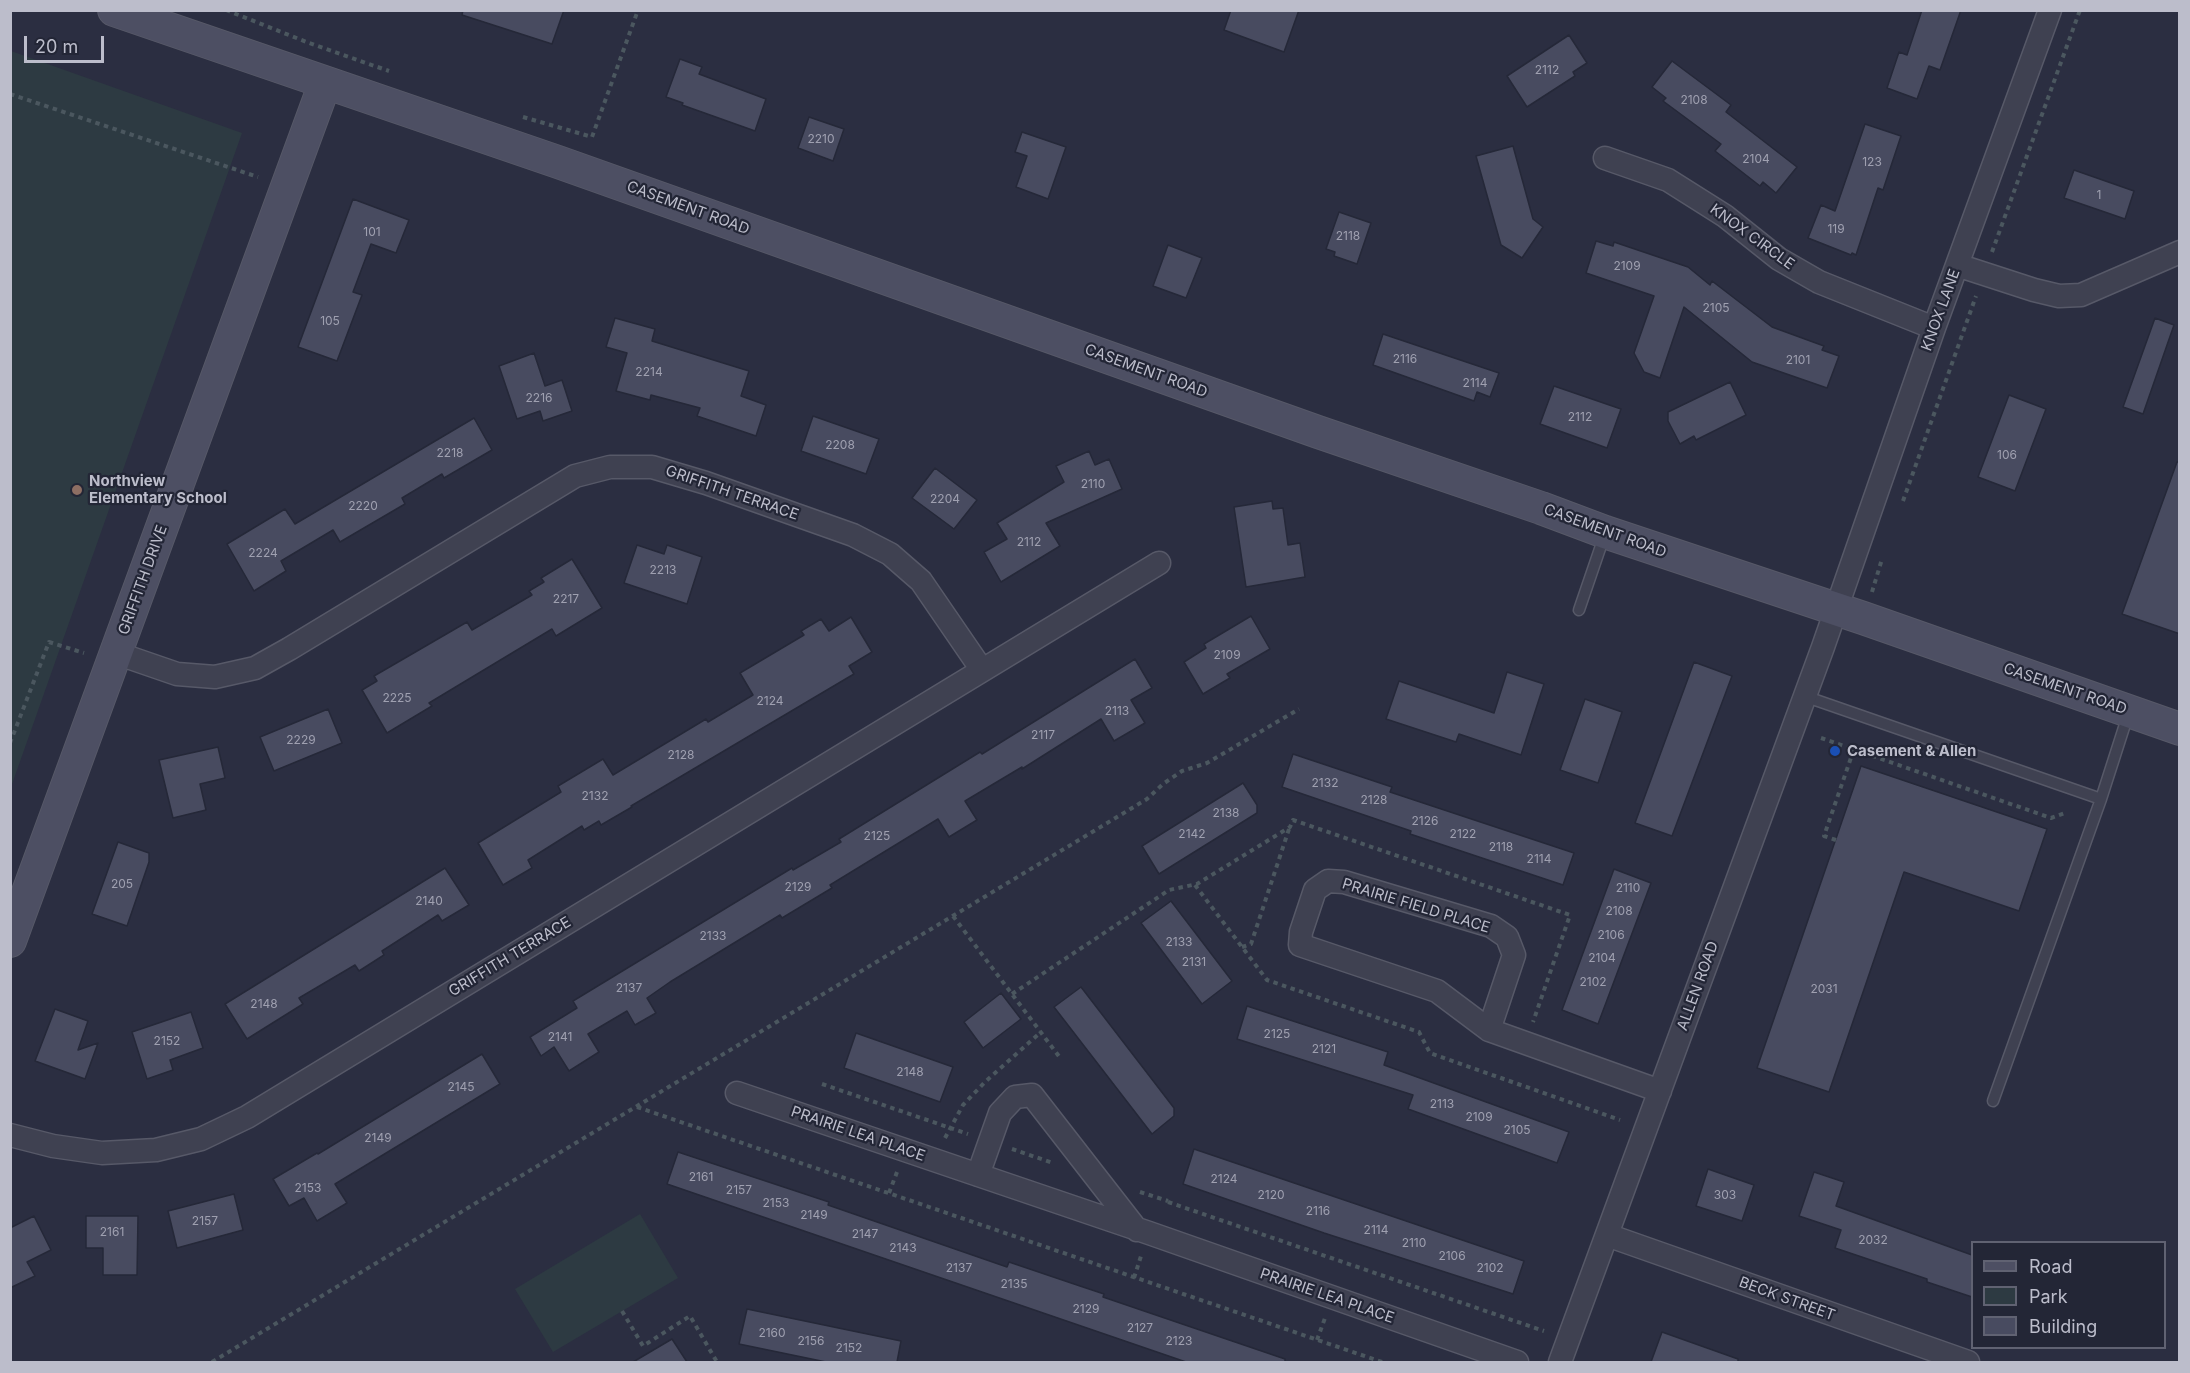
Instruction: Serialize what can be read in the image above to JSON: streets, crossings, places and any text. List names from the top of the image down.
{
  "streets": {
    "street": [
      "CASEMENT ROAD",
      "KNOX CIRCLE",
      "KNOX LANE",
      "GRIFFITH TERRACE",
      "GRIFFITH DRIVE",
      "PRAIRIE FIELD PLACE",
      "ALLEN ROAD",
      "PRAIRIE LEA PLACE",
      "BECK STREET"
    ]
  },
  "crossings": [
    ["CASEMENT ROAD", "KNOX LANE"],
    ["CASEMENT ROAD", "GRIFFITH DRIVE"],
    ["CASEMENT ROAD", "ALLEN ROAD"],
    ["KNOX CIRCLE", "KNOX LANE"],
    ["KNOX LANE", "ALLEN ROAD"],
    ["GRIFFITH TERRACE", "GRIFFITH DRIVE"],
    ["PRAIRIE FIELD PLACE", "ALLEN ROAD"],
    ["ALLEN ROAD", "BECK STREET"]
  ],
  "places": ["Northview Elementary School", "Casement & Allen"],
  "house_numbers": [
    "2112",
    "2108",
    "2210",
    "2104",
    "123",
    "1",
    "119",
    "101",
    "2118",
    "2109",
    "2105",
    "105",
    "2116",
    "2101",
    "2214",
    "2114",
    "2216",
    "2112",
    "2208",
    "2218",
    "106",
    "2110",
    "2204",
    "2220",
    "2112",
    "2224",
    "2213",
    "2217",
    "2109",
    "2225",
    "2124",
    "2113",
    "2117",
    "2229",
    "2128",
    "2132",
    "2132",
    "2128",
    "2138",
    "2126",
    "2142",
    "2122",
    "2125",
    "2118",
    "2114",
    "205",
    "2129",
    "2110",
    "2140",
    "2108",
    "2106",
    "2133",
    "2133",
    "2104",
    "2131",
    "2102",
    "2137",
    "2031",
    "2148",
    "2125",
    "2141",
    "2152",
    "2121",
    "2148",
    "2145",
    "2113",
    "2109",
    "2105",
    "2149",
    "2161",
    "2124",
    "2153",
    "2157",
    "2120",
    "303",
    "2153",
    "2116",
    "2149",
    "2157",
    "2114",
    "2161",
    "2147",
    "2032",
    "2110",
    "2143",
    "2106",
    "2137",
    "2102",
    "2135",
    "2129",
    "2127",
    "2160",
    "2156",
    "2123",
    "2152"
  ],
  "legend": ["Road", "Park", "Building"],
  "scale_bar": "20 m"
}
